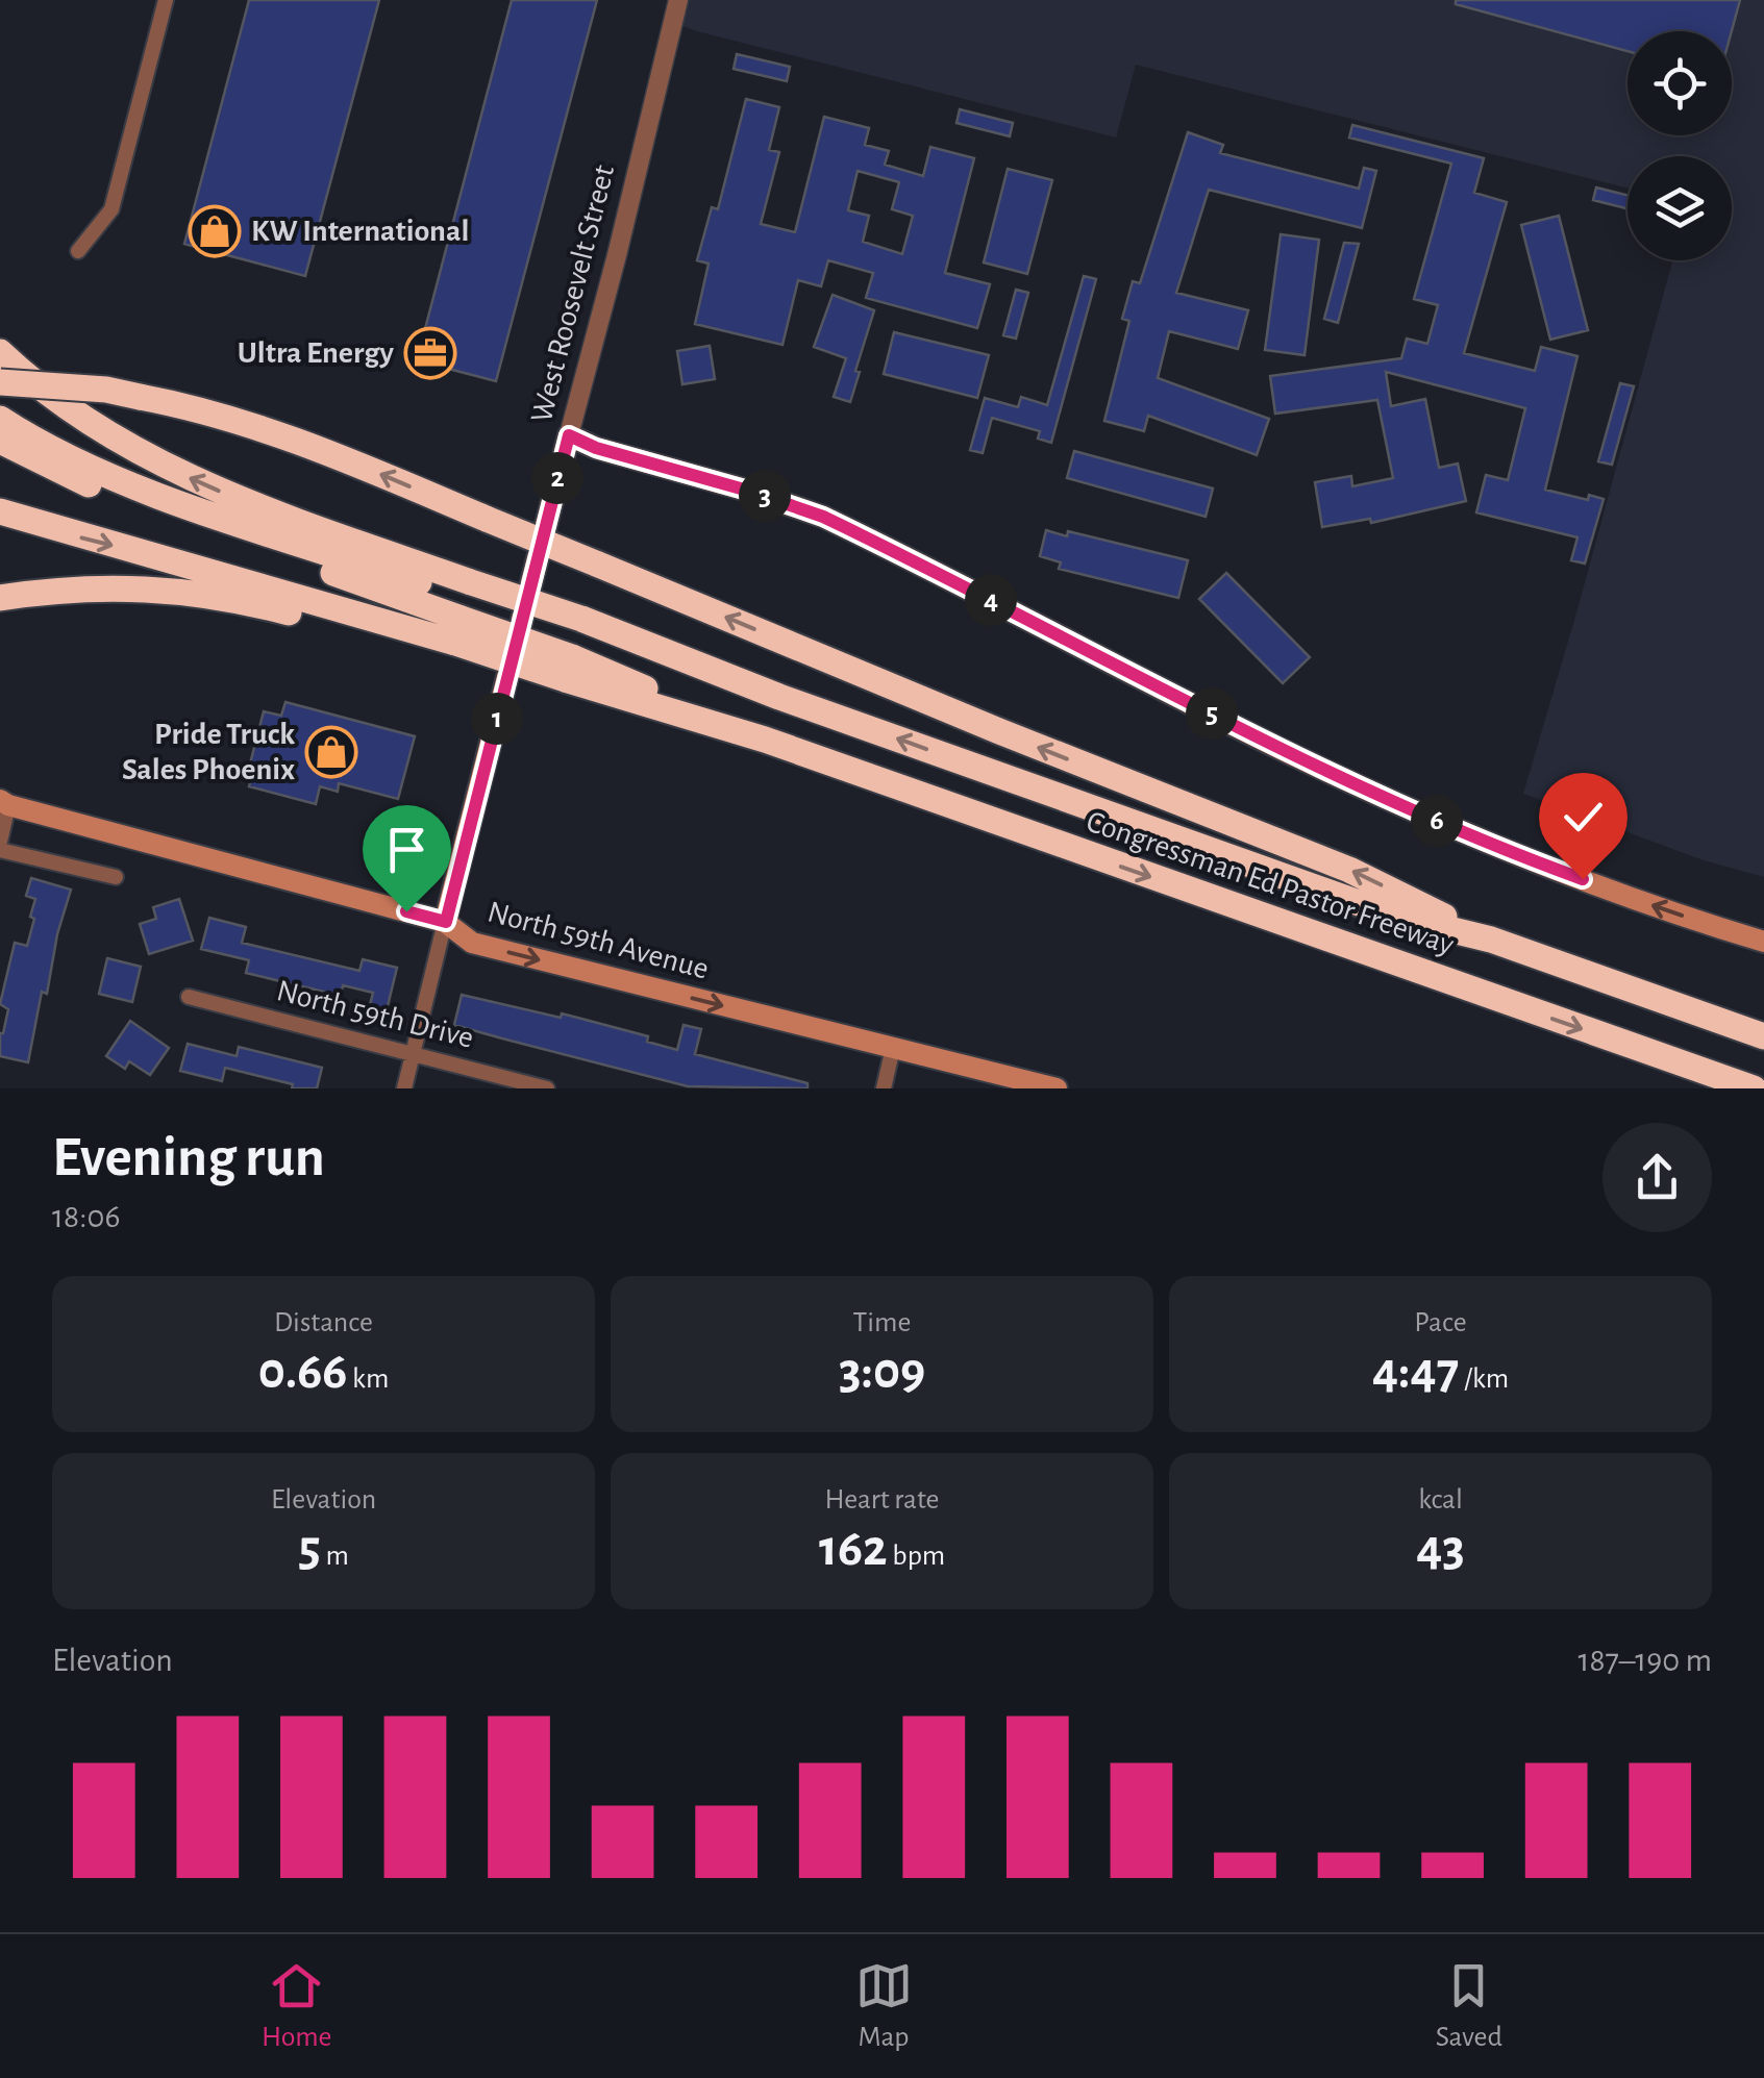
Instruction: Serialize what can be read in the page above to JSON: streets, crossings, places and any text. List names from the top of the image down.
{
  "streets": {
    "highway": ["Congressman Ed Pastor Freeway"],
    "main road": ["West Roosevelt Street", "North 59th Avenue"],
    "street": ["North 59th Drive"]
  },
  "crossings": [
    ["West Roosevelt Street", "North 59th Avenue"],
    ["West Roosevelt Street", "North 59th Drive"]
  ],
  "one_way": ["North 59th Avenue"],
  "places": {
    "shop": ["KW International", "Pride Truck Sales Phoenix"],
    "office": ["Ultra Energy"]
  },
  "page": {
    "pins": [
      "2",
      "3",
      "4",
      "5",
      "1",
      "6"
    ],
    "heading": ["Evening run", "18:06"],
    "stats": [
      ["Distance", "0.66 km"],
      ["Time", "3:09"],
      ["Pace", "4:47 /km"],
      ["Elevation", "5 m"],
      ["Heart rate", "162 bpm"],
      ["kcal", "43"]
    ],
    "chart": ["Elevation", "187–190 m"],
    "tabs": ["Home", "Map", "Saved"]
  }
}
